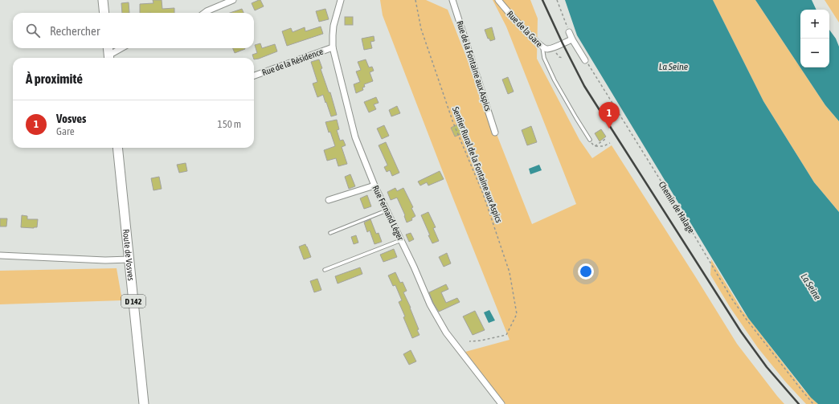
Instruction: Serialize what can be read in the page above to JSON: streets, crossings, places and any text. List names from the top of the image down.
{
  "streets": {
    "main road": ["Route de Vosves", "D 142"],
    "street": [
      "Rue de la Gare",
      "Rue de la Résidence",
      "Rue de la Fontaine aux Aspics",
      "Rue Fernand Léger"
    ],
    "path": ["Sentier Rural de la Fontaine aux Aspics", "Chemin de Halage"]
  },
  "crossings": [
    ["Rue de la Résidence", "Rue Fernand Léger"]
  ],
  "water": ["La Seine"],
  "page": {
    "map_buttons": ["+", "−"],
    "search": "Rechercher",
    "heading": "À proximité",
    "list": [
      {
        "mark": "1",
        "name": "Vosves",
        "note": "Gare",
        "value": "150 m"
      }
    ],
    "pins": "1"
  }
}
